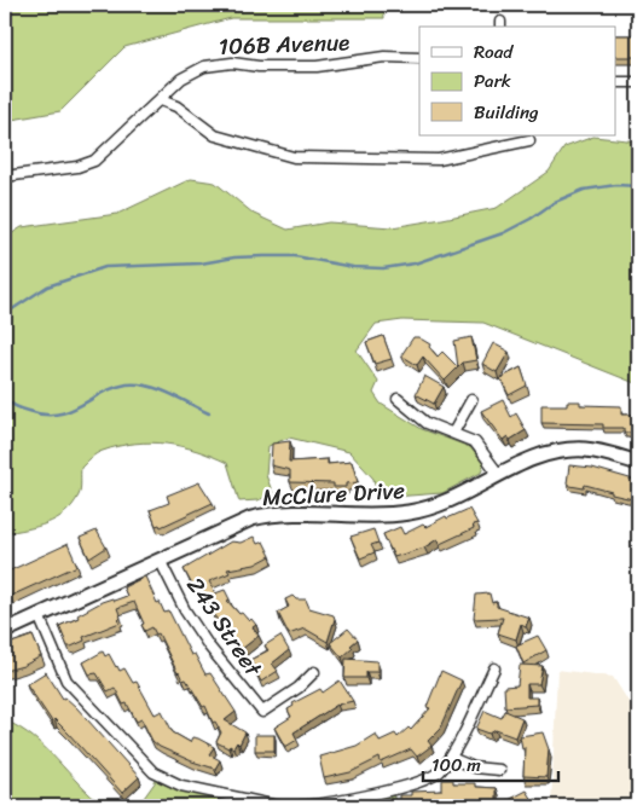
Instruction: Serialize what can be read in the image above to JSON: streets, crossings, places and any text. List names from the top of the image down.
{
  "streets": {
    "street": ["106B Avenue", "McClure Drive", "243 Street"]
  },
  "crossings": [
    ["McClure Drive", "243 Street"]
  ],
  "legend": ["Road", "Park", "Building"],
  "scale_bar": "100 m"
}
